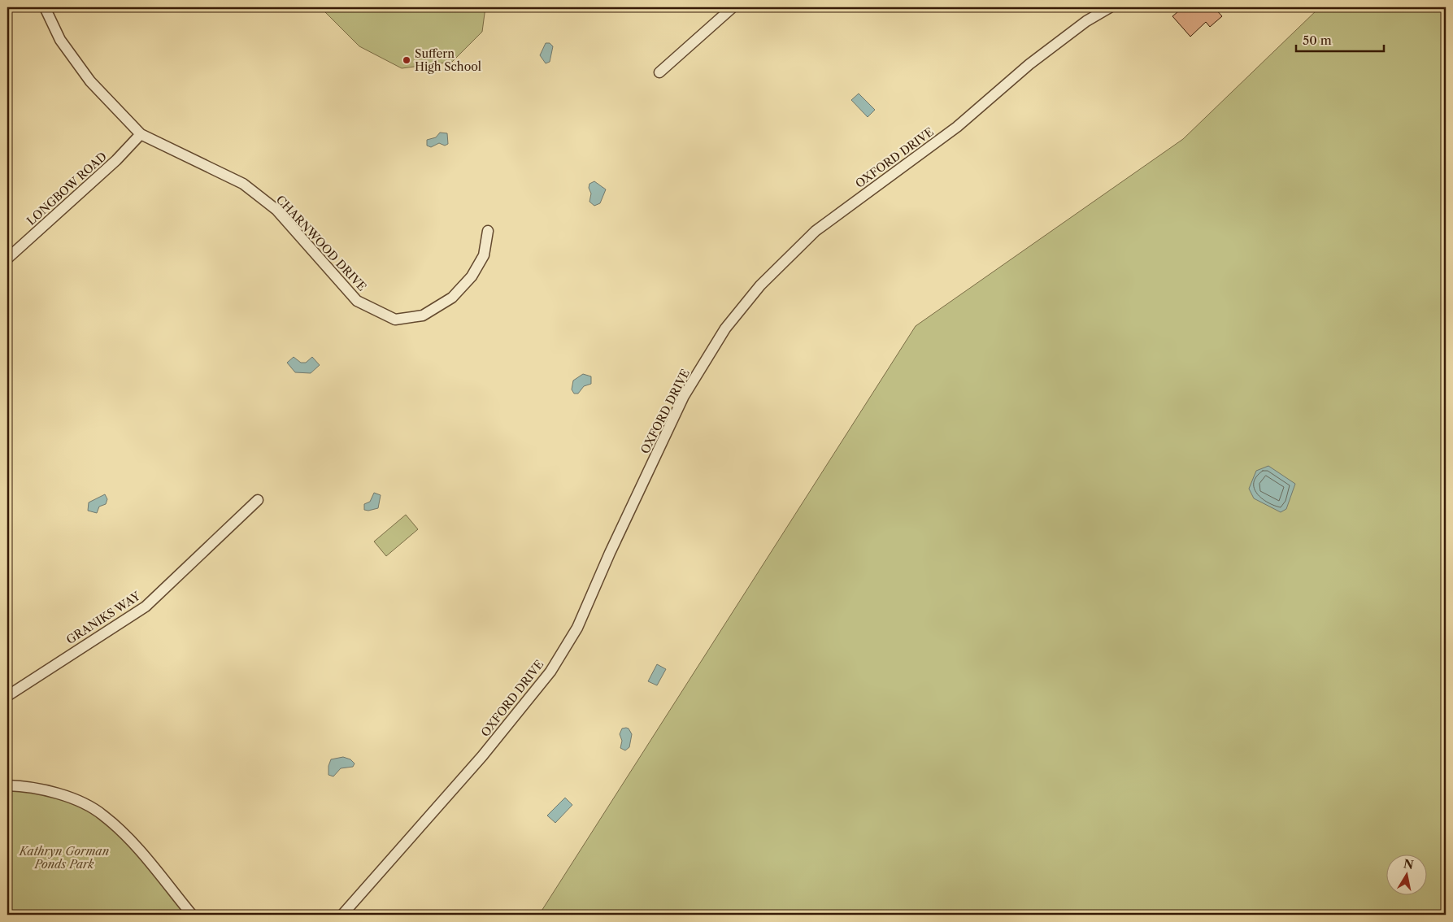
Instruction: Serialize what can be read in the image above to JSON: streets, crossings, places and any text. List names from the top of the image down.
{
  "streets": {
    "street": [
      "OXFORD DRIVE",
      "LONGBOW ROAD",
      "CHARNWOOD DRIVE",
      "GRANIKS WAY"
    ]
  },
  "crossings": [
    ["LONGBOW ROAD", "CHARNWOOD DRIVE"]
  ],
  "parks": ["Kathryn Gorman Ponds Park"],
  "places": ["Suffern High School"],
  "scale_bar": "50 m",
  "north": "top"
}
